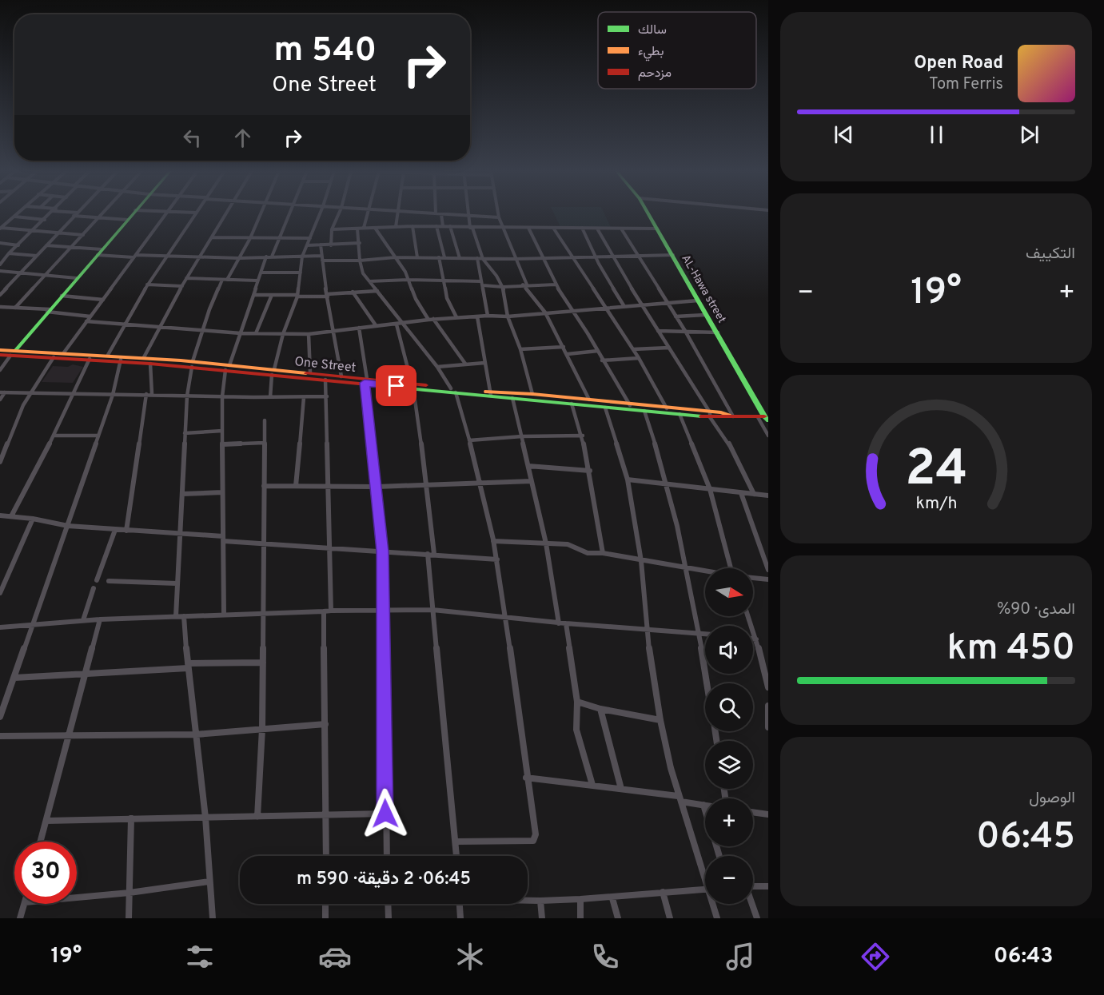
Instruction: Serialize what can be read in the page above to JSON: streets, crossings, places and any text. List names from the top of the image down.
{
  "streets": {
    "street": ["AL-Hawa street", "One Street"]
  },
  "crossings": [
    ["AL-Hawa street", "One Street"]
  ],
  "legend": ["سالك", "بطيء", "مزدحم"],
  "north": "right",
  "page": {
    "turn": ["540 m", "One Street"],
    "song": ["Open Road", "Tom Ferris"],
    "tile": [
      "التكييف",
      ["المدى · 90%", "450 km"],
      ["الوصول", "06:45"]
    ],
    "heat": ["−", "19°", "+"],
    "map_buttons": ["+", "−"],
    "limit": "30",
    "trip": "06:45 · 2 دقيقة · 590 m",
    "tabs": ["06:43", "19°"],
    "gauge": ["24", "km/h"]
  }
}
